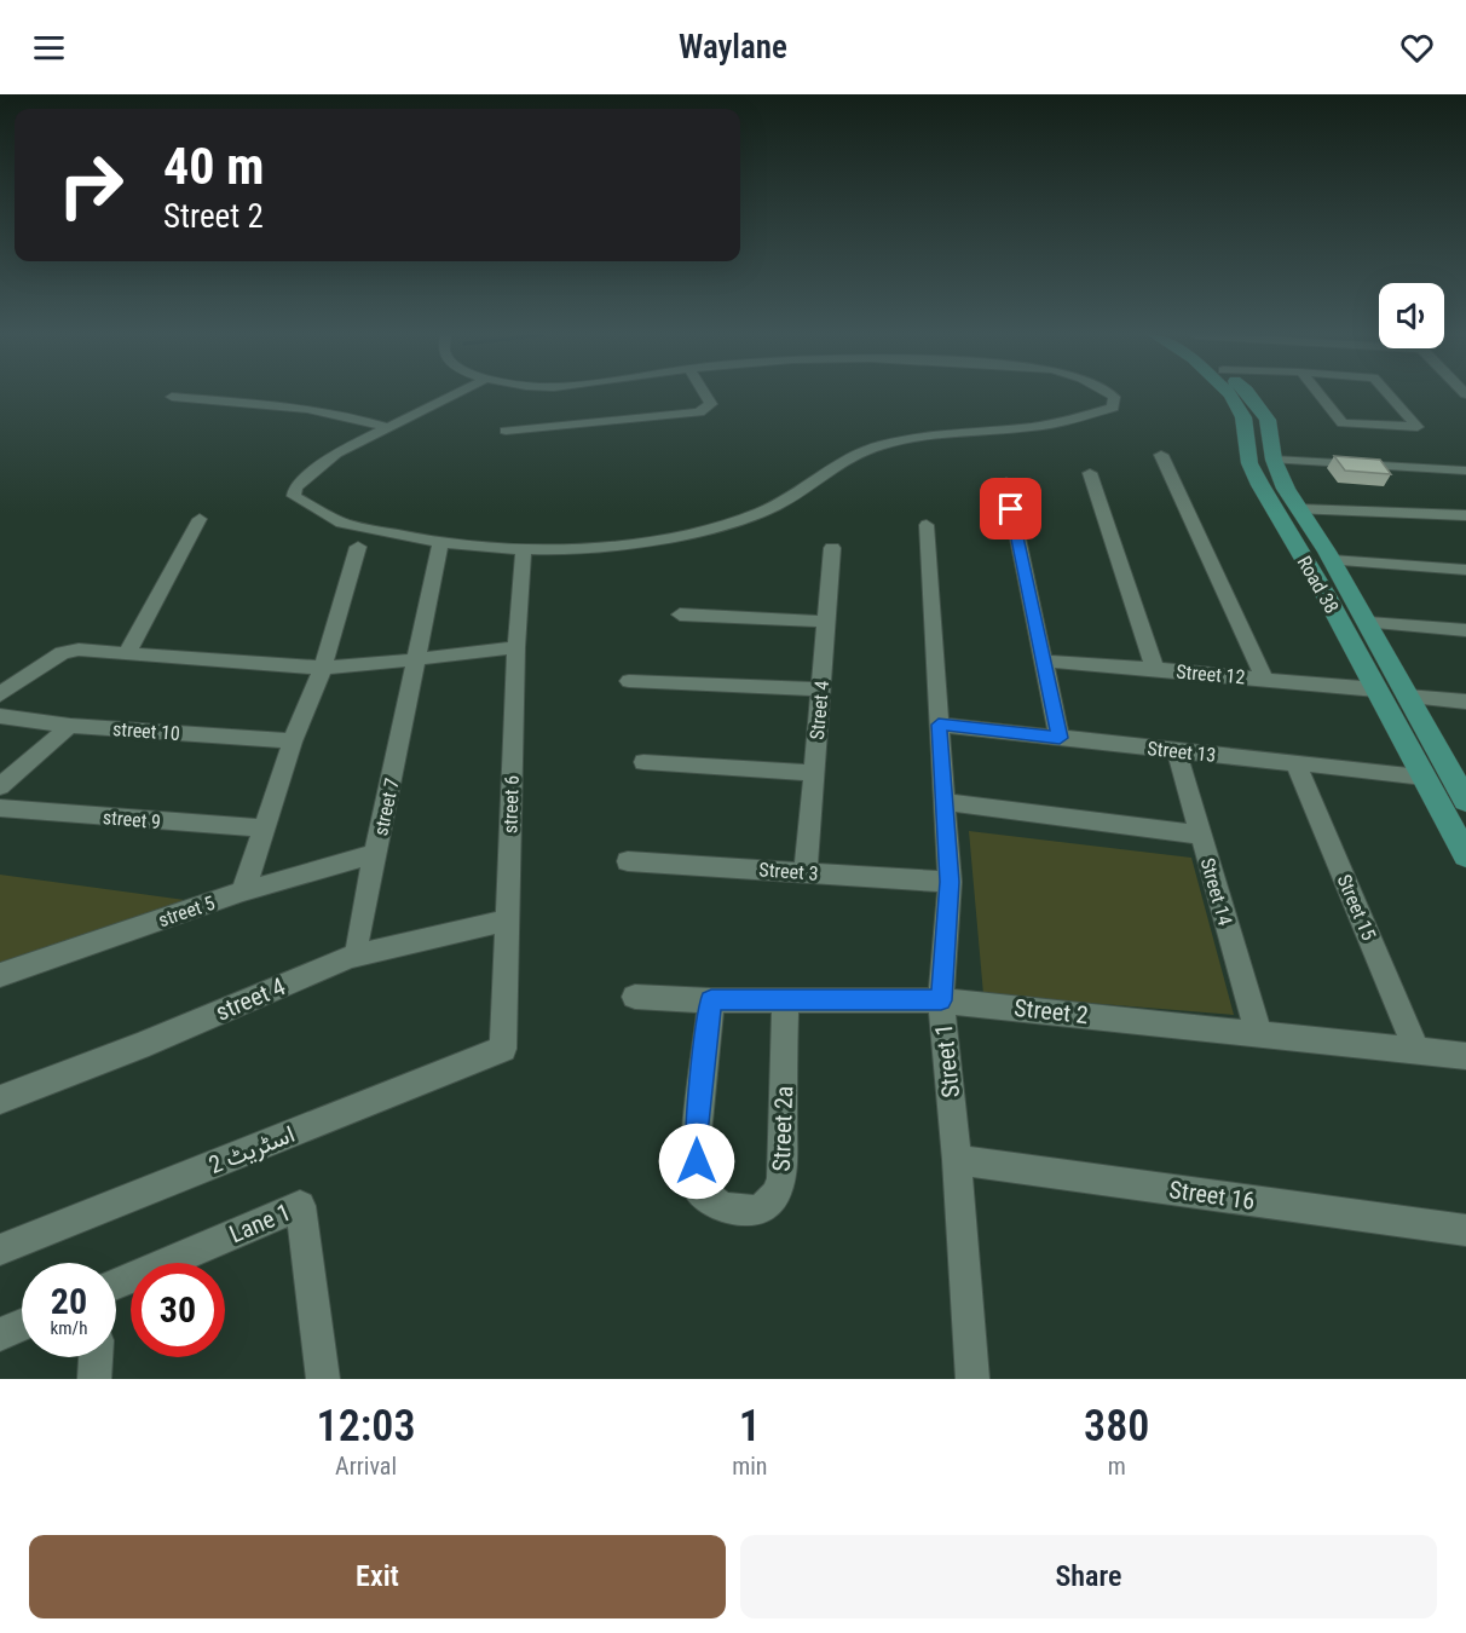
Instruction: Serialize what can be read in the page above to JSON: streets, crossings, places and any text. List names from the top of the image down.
{
  "streets": {
    "main road": ["Road 38"],
    "street": [
      "Street 12",
      "Street 4",
      "street 10",
      "Street 13",
      "street 6",
      "street 7",
      "street 9",
      "Street 3",
      "Street 14",
      "Street 15",
      "street 5",
      "street 4",
      "Street 2",
      "Street 1",
      "Street 2a",
      "اسٹریٹ 2",
      "Street 16",
      "Lane 1"
    ]
  },
  "crossings": [
    ["Road 38", "Street 12"],
    ["Road 38", "Street 13"],
    ["Street 4", "Street 3"],
    ["Street 13", "Street 14"],
    ["Street 13", "Street 15"],
    ["Street 13", "Street 1"],
    ["street 6", "street 4"],
    ["street 6", "اسٹریٹ 2"],
    ["street 7", "street 5"],
    ["street 7", "street 4"],
    ["Street 3", "Street 1"],
    ["Street 14", "Street 2"],
    ["Street 15", "Street 2"],
    ["Street 2", "Street 1"],
    ["Street 2", "Street 2a"],
    ["Street 1", "Street 16"]
  ],
  "page": {
    "header": "Waylane",
    "turn": ["40 m", "Street 2"],
    "speed": "20 km/h",
    "limit": "30",
    "eta": [
      "12:03",
      "Arrival",
      "1",
      "min",
      "380",
      "m"
    ],
    "buttons": ["Exit", "Share"]
  }
}
